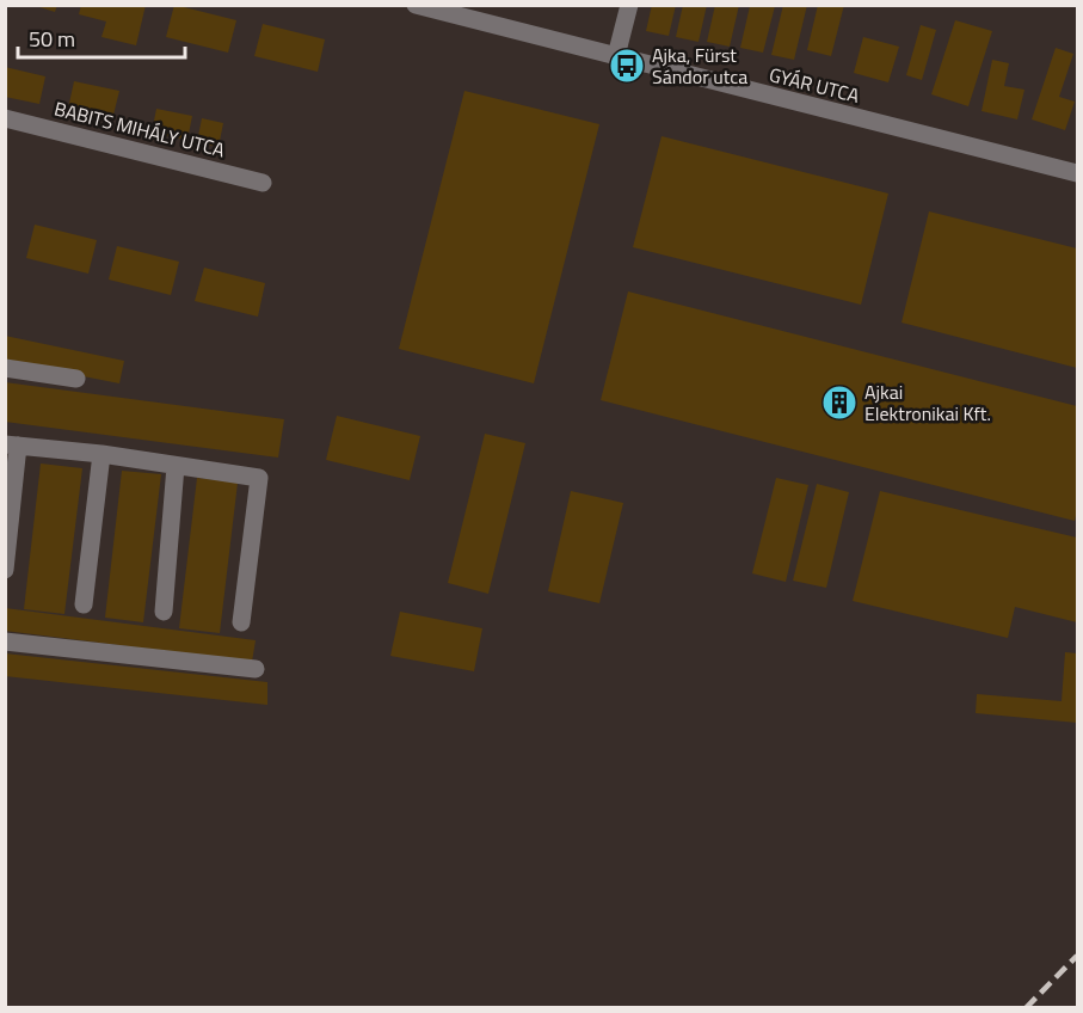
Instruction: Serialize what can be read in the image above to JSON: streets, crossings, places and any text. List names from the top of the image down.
{
  "streets": {
    "street": ["GYÁR UTCA", "BABITS MIHÁLY UTCA"]
  },
  "places": {
    "bus stop": ["Ajka, Fürst Sándor utca"],
    "building": ["Ajkai Elektronikai Kft."]
  },
  "scale_bar": "50 m"
}
